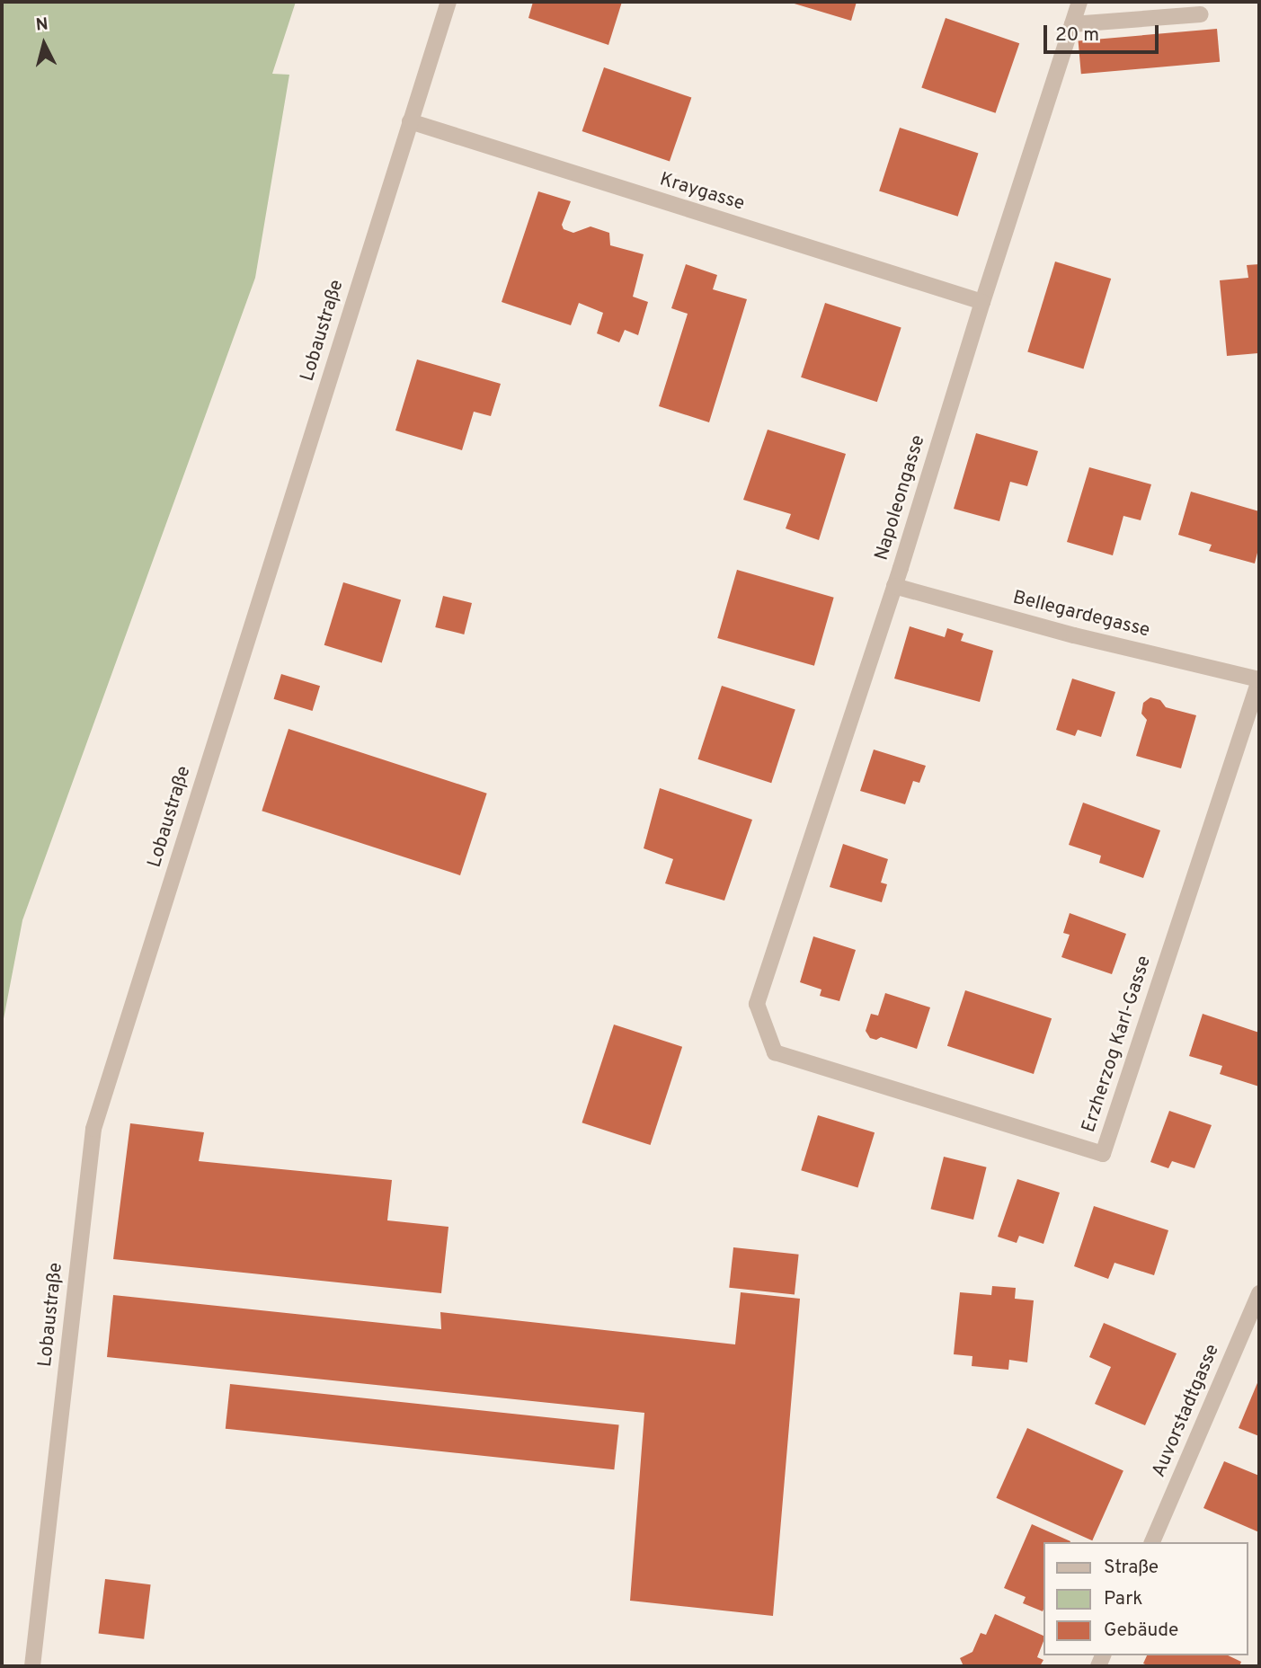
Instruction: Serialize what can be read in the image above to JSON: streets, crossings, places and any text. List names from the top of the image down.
{
  "streets": {
    "street": [
      "Kraygasse",
      "Lobaustraße",
      "Napoleongasse",
      "Bellegardegasse",
      "Erzherzog Karl-Gasse",
      "Auvorstadtgasse"
    ]
  },
  "crossings": [
    ["Kraygasse", "Lobaustraße"],
    ["Kraygasse", "Napoleongasse"],
    ["Napoleongasse", "Bellegardegasse"],
    ["Napoleongasse", "Erzherzog Karl-Gasse"],
    ["Bellegardegasse", "Erzherzog Karl-Gasse"]
  ],
  "legend": ["Straße", "Park", "Gebäude"],
  "scale_bar": "20 m",
  "north": "top"
}
